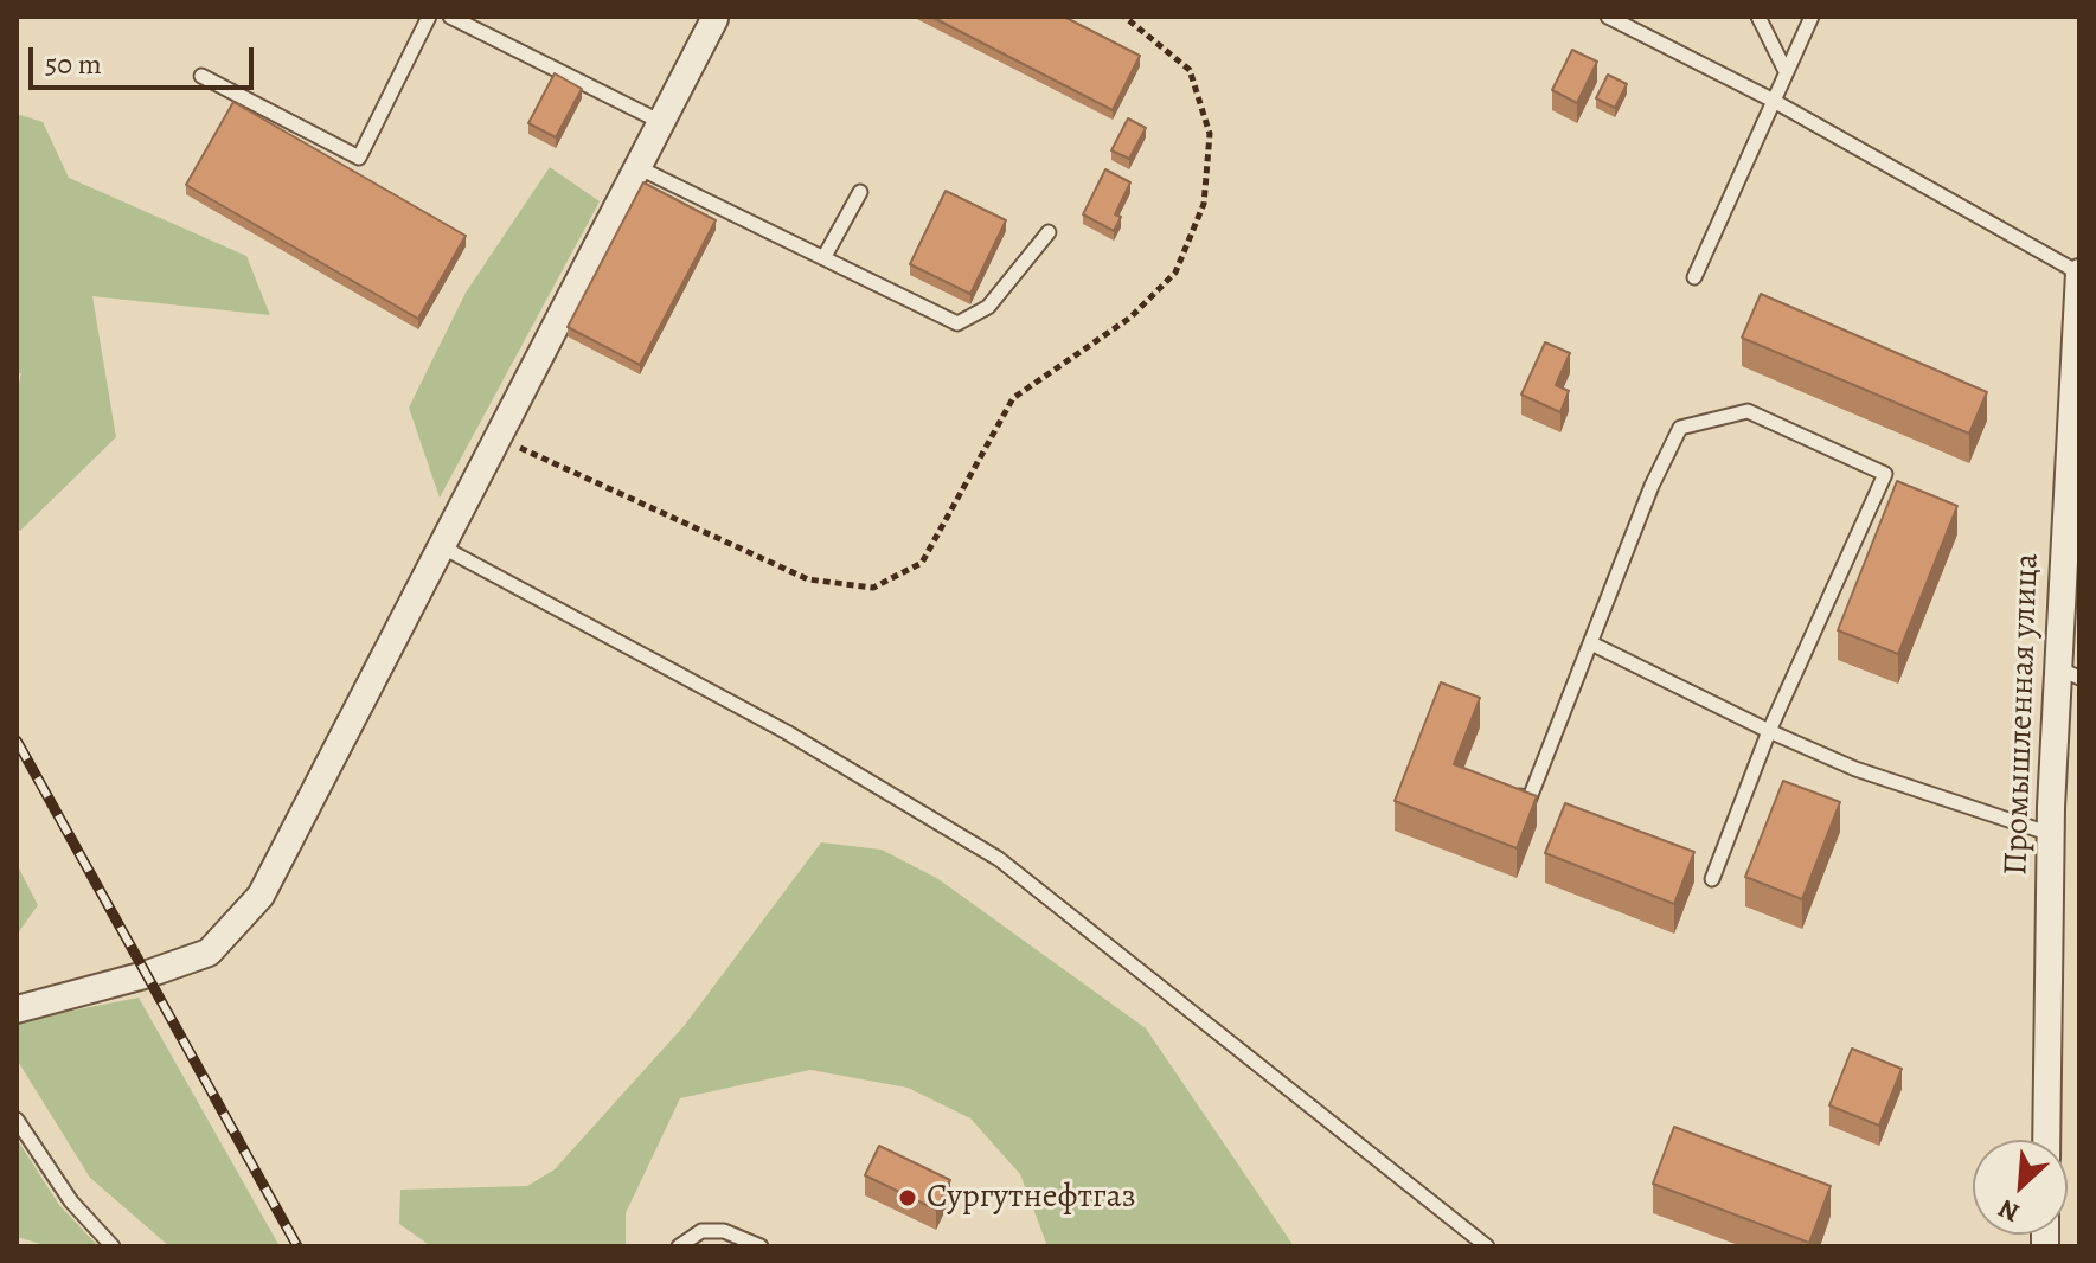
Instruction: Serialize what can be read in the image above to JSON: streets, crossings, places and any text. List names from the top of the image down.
{
  "streets": {
    "street": ["Промышленная улица"]
  },
  "places": ["Сургутнефтгаз"],
  "scale_bar": "50 m",
  "north": "bottom left"
}
